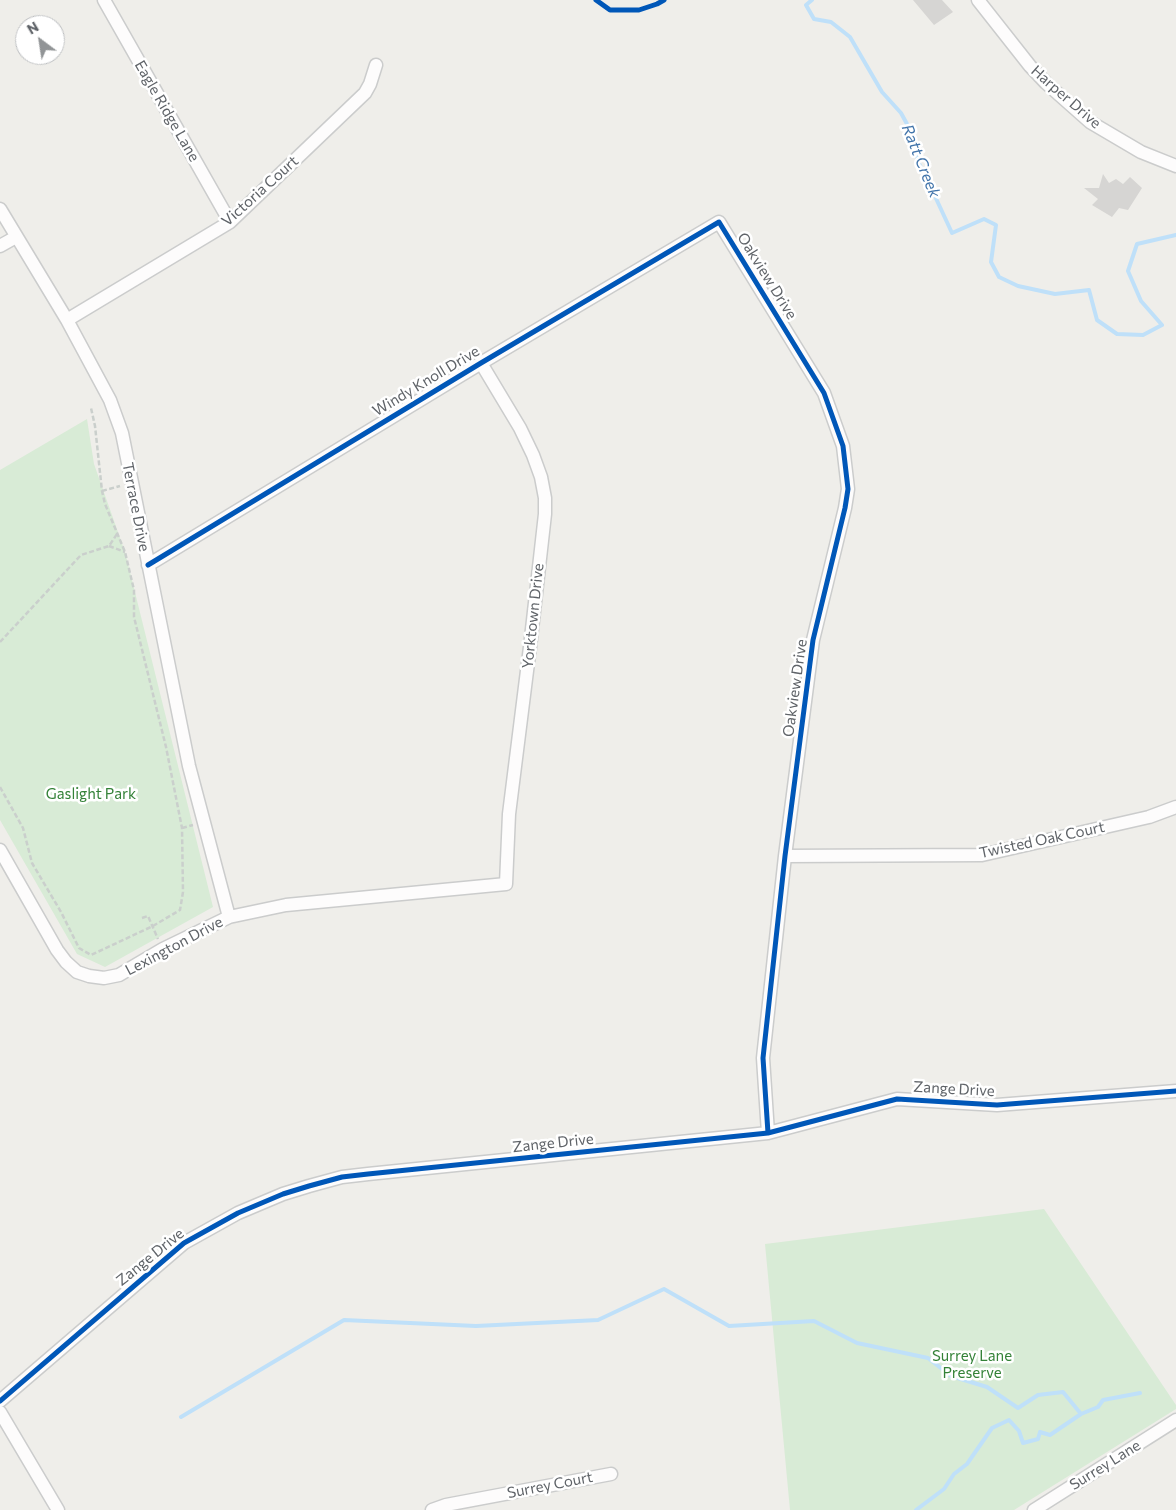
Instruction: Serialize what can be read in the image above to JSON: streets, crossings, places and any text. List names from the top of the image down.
{
  "streets": {
    "street": [
      "Harper Drive",
      "Eagle Ridge Lane",
      "Victoria Court",
      "Oakview Drive",
      "Windy Knoll Drive",
      "Terrace Drive",
      "Yorktown Drive",
      "Twisted Oak Court",
      "Lexington Drive",
      "Zange Drive",
      "Surrey Lane",
      "Surrey Court"
    ]
  },
  "crossings": [
    ["Eagle Ridge Lane", "Victoria Court"],
    ["Victoria Court", "Terrace Drive"],
    ["Oakview Drive", "Windy Knoll Drive"],
    ["Oakview Drive", "Twisted Oak Court"],
    ["Oakview Drive", "Zange Drive"],
    ["Windy Knoll Drive", "Terrace Drive"],
    ["Windy Knoll Drive", "Yorktown Drive"],
    ["Terrace Drive", "Lexington Drive"],
    ["Yorktown Drive", "Lexington Drive"]
  ],
  "water": ["Ratt Creek"],
  "parks": ["Gaslight Park", "Surrey Lane Preserve"],
  "north": "top left"
}
